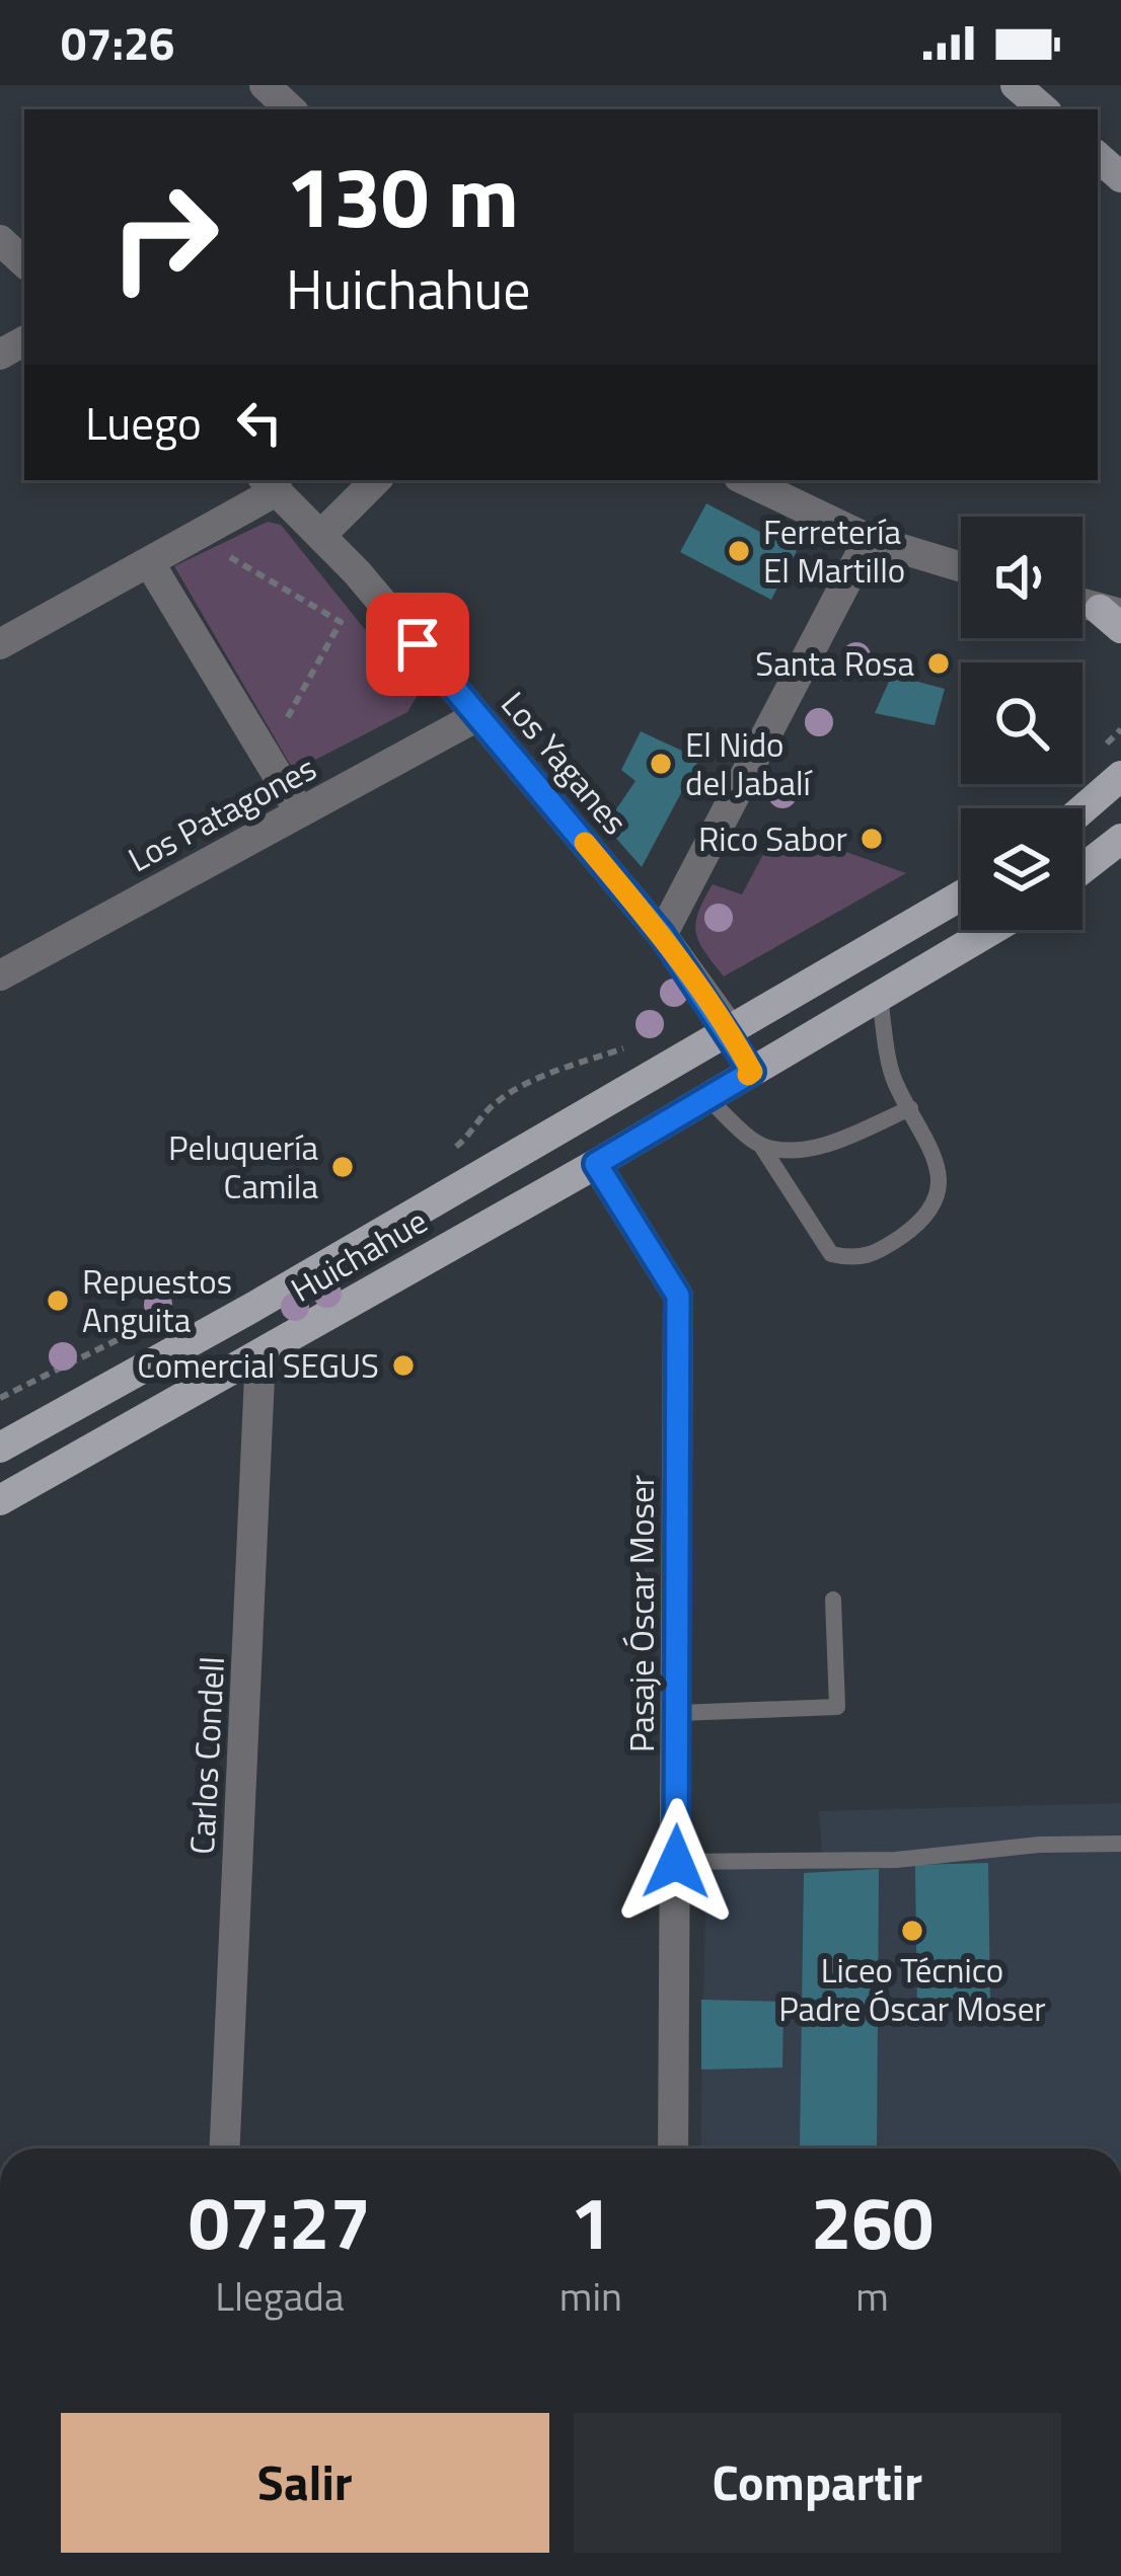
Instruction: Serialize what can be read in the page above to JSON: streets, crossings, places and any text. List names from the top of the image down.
{
  "streets": {
    "main road": ["Huichahue"],
    "street": [
      "Los Yaganes",
      "Los Patagones",
      "Pasaje Óscar Moser",
      "Carlos Condell"
    ]
  },
  "crossings": [
    ["Los Yaganes", "Los Patagones"],
    ["Huichahue", "Pasaje Óscar Moser"],
    ["Huichahue", "Carlos Condell"]
  ],
  "places": [
    "Ferretería El Martillo",
    "Santa Rosa",
    "El Nido del Jabalí",
    "Rico Sabor",
    "Peluquería Camila",
    "Repuestos Anguita",
    "Comercial SEGUS",
    "Liceo Técnico Padre Óscar Moser"
  ],
  "page": {
    "status": "07:26",
    "turn": ["130 m", "Huichahue"],
    "then": "Luego",
    "eta": [
      "07:27",
      "Llegada",
      "1",
      "min",
      "260",
      "m"
    ],
    "buttons": ["Salir", "Compartir"]
  }
}
